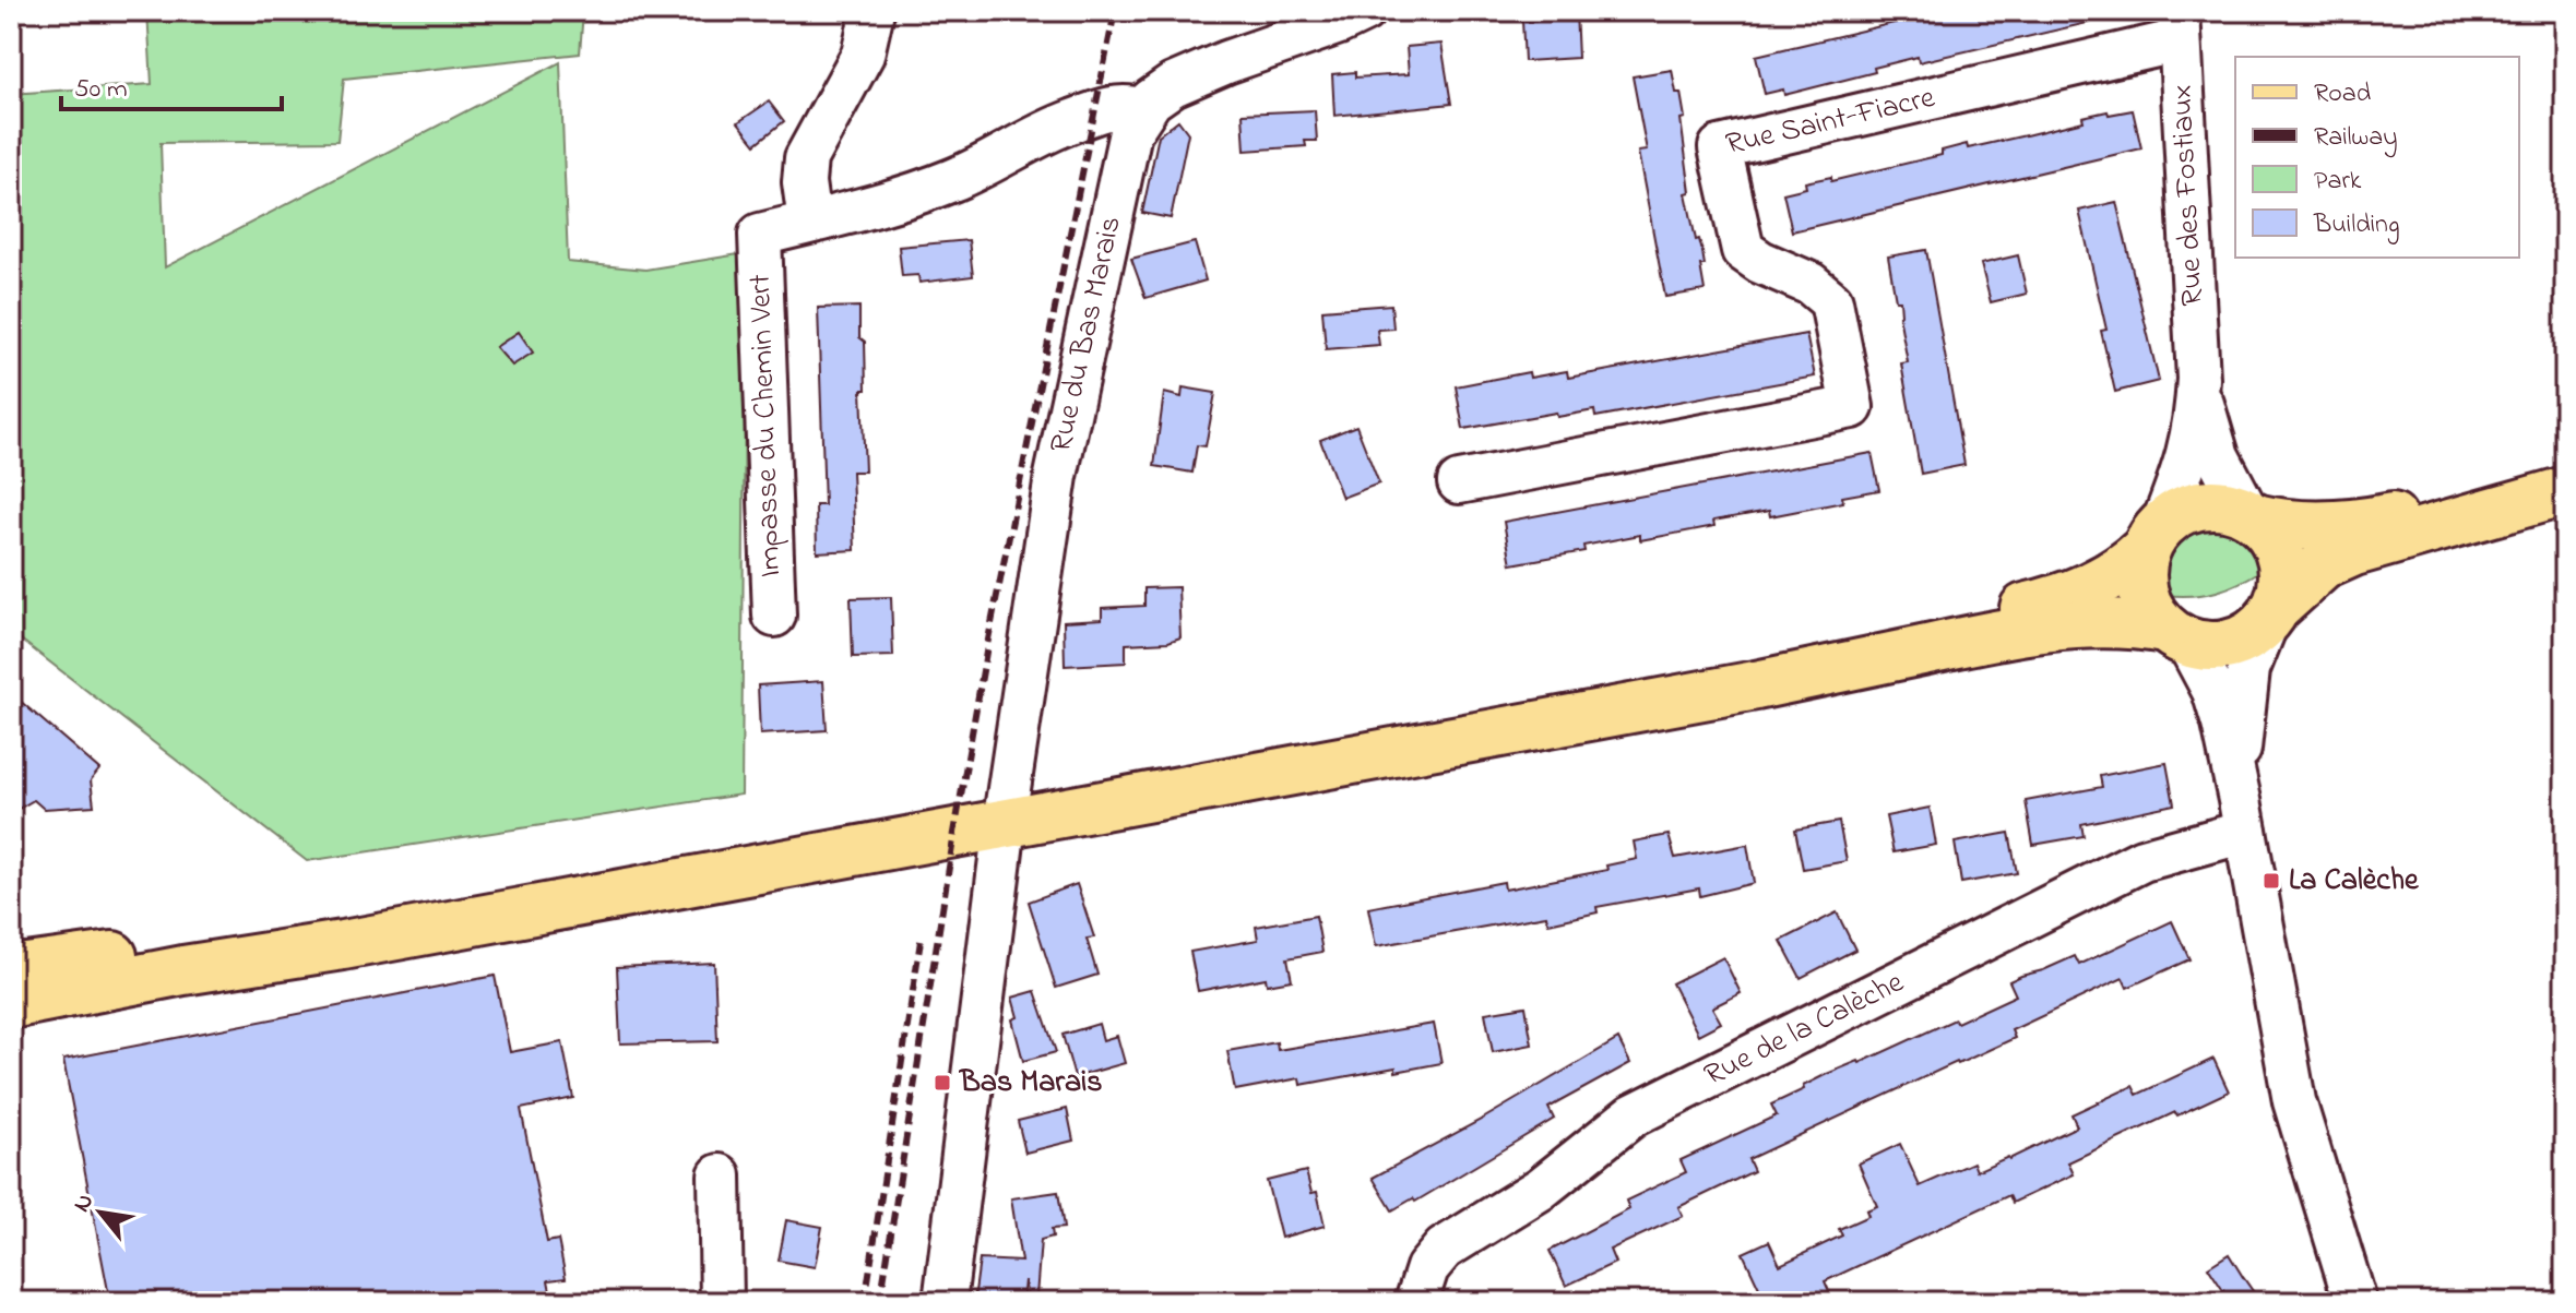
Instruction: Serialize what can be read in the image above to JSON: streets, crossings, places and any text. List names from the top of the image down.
{
  "streets": {
    "street": [
      "Rue Saint-Fiacre",
      "Rue des Fostiaux",
      "Rue du Bas Marais",
      "Impasse du Chemin Vert",
      "Rue de la Calèche"
    ]
  },
  "crossings": [
    ["Rue Saint-Fiacre", "Rue des Fostiaux"]
  ],
  "places": {
    "transit": ["La Calèche", "Bas Marais"]
  },
  "legend": [
    "Road",
    "Railway",
    "Park",
    "Building"
  ],
  "scale_bar": "50 m",
  "north": "top left"
}
